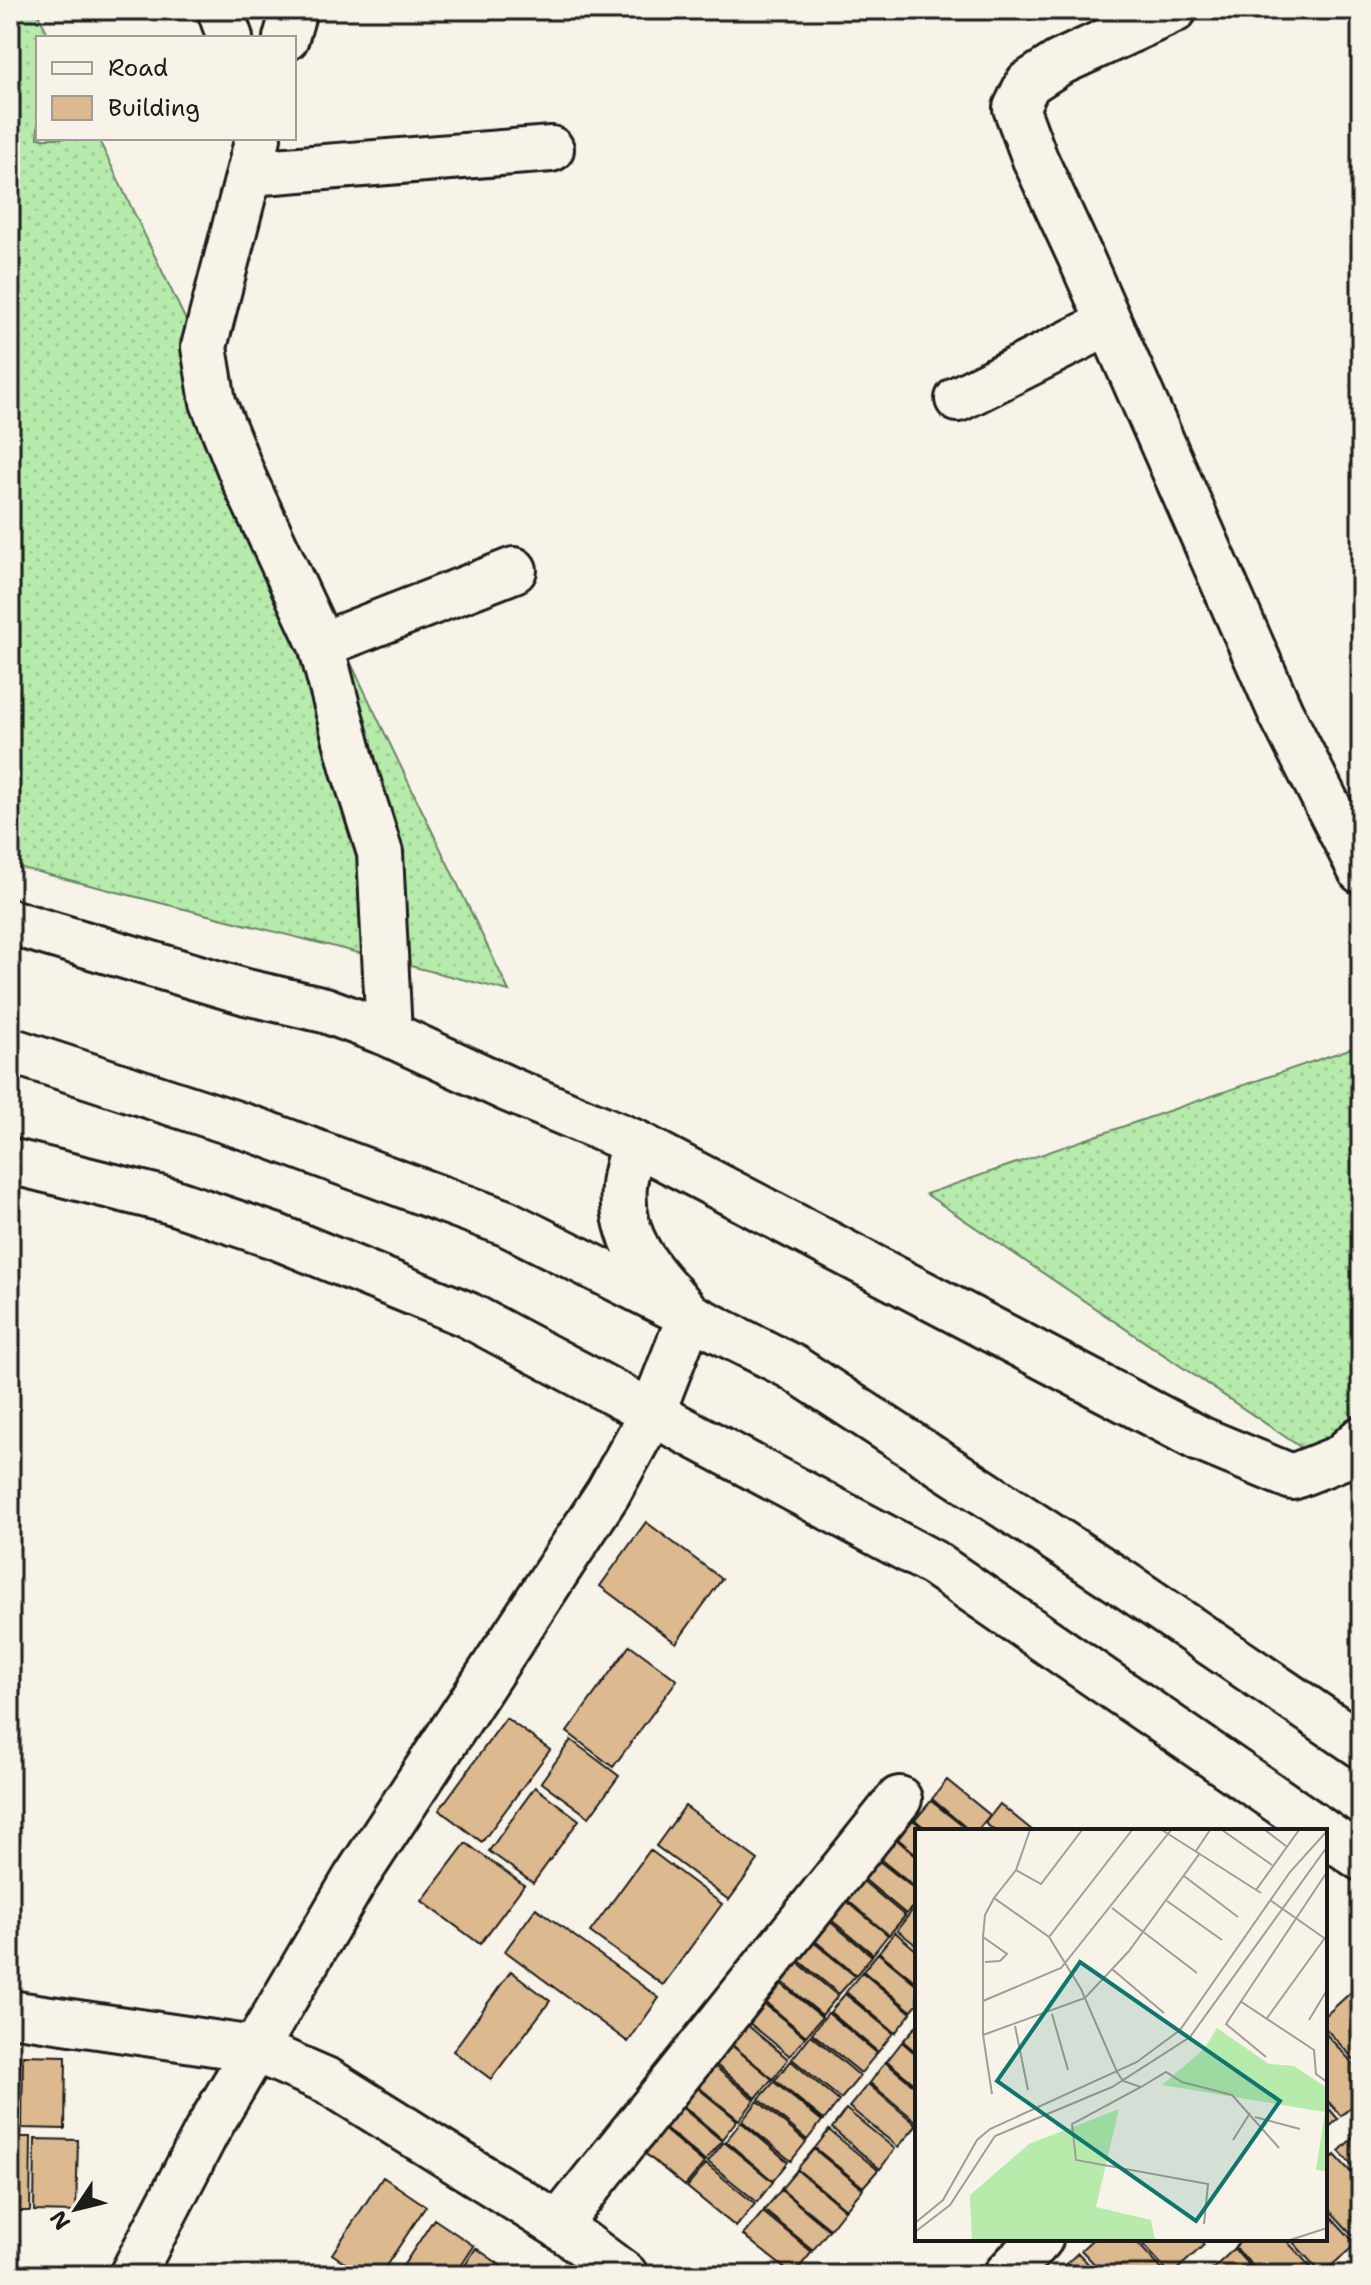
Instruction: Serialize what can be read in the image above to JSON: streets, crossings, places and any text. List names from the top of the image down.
{
  "legend": ["Road", "Building"],
  "north": "bottom left"
}
